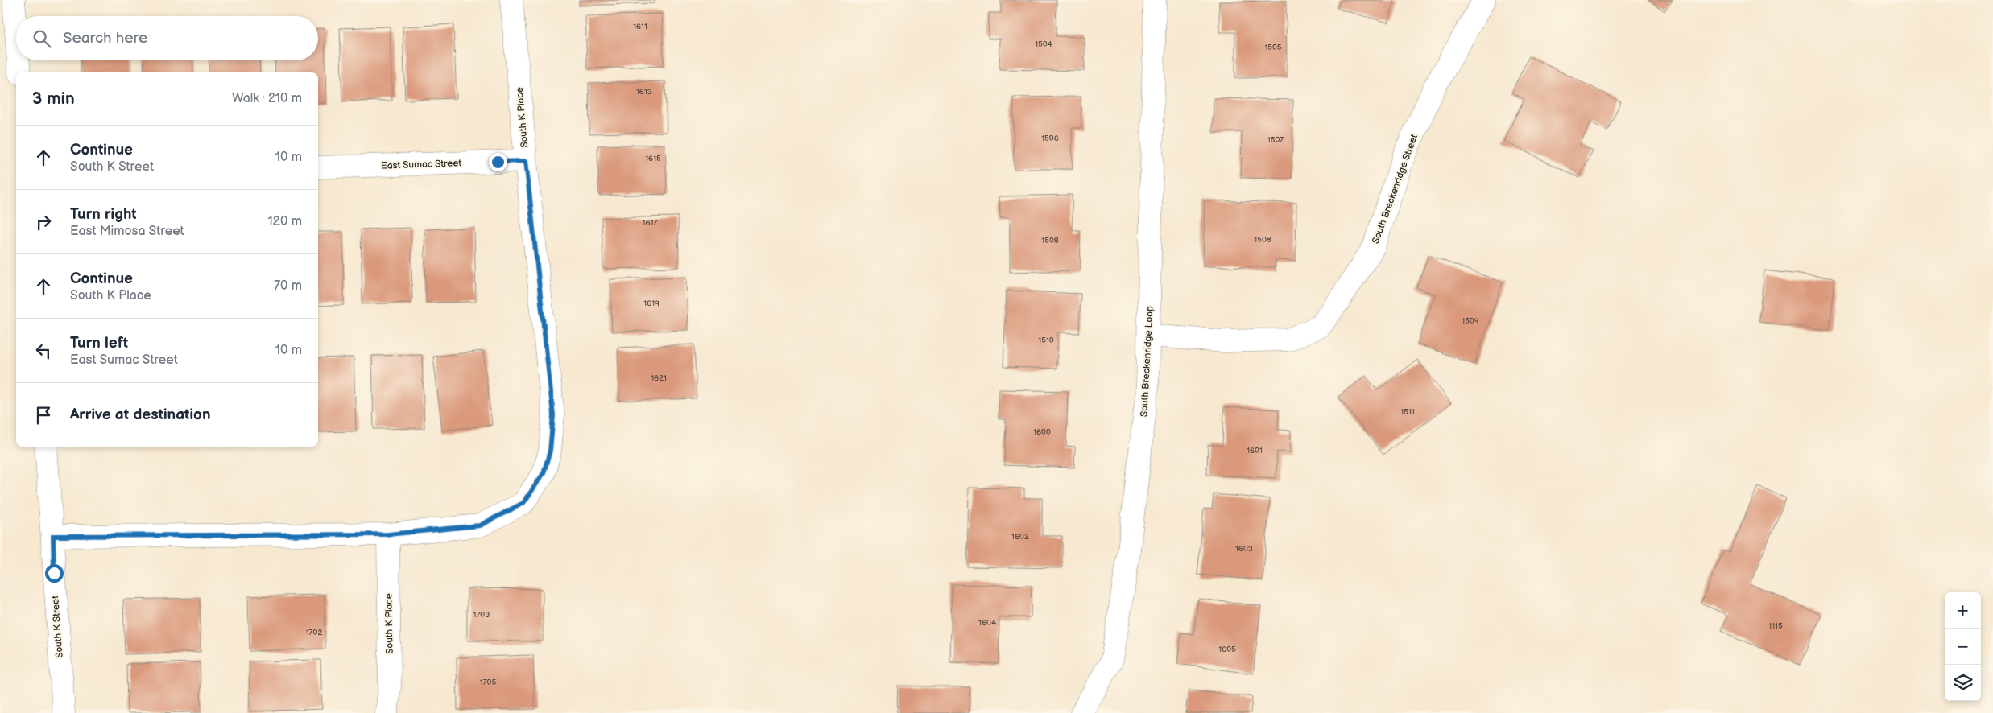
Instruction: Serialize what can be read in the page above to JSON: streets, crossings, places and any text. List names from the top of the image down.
{
  "streets": {
    "street": [
      "South K Place",
      "East Sumac Street",
      "South Breckenridge Street",
      "South Breckenridge Loop",
      "South K Street"
    ]
  },
  "crossings": [
    ["South K Place", "East Sumac Street"],
    ["South K Place", "South K Street"],
    ["South Breckenridge Street", "South Breckenridge Loop"]
  ],
  "house_numbers": [
    "1611",
    "1504",
    "1505",
    "1613",
    "1506",
    "1507",
    "1615",
    "1617",
    "1508",
    "1508",
    "1619",
    "1509",
    "1510",
    "1621",
    "1511",
    "1600",
    "1601",
    "1602",
    "1603",
    "1703",
    "1604",
    "1115",
    "1702",
    "1605",
    "1705"
  ],
  "page": {
    "search": "Search here",
    "heading": ["3 min", "Walk · 210 m"],
    "list": [
      ["Continue", "South K Street", "10 m"],
      ["Turn right", "East Mimosa Street", "120 m"],
      ["Continue", "South K Place", "70 m"],
      ["Turn left", "East Sumac Street", "10 m"],
      "Arrive at destination"
    ],
    "map_buttons": ["+", "−"]
  }
}
